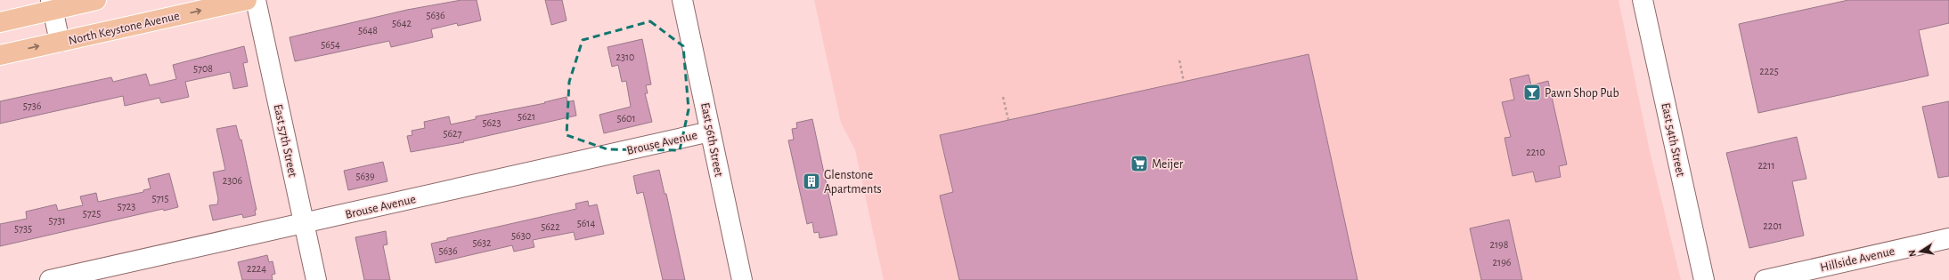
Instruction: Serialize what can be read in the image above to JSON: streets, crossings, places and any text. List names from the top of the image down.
{
  "streets": {
    "main road": ["North Keystone Avenue"],
    "street": [
      "East 56th Street",
      "East 54th Street",
      "East 57th Street",
      "Brouse Avenue",
      "Hillside Avenue"
    ]
  },
  "crossings": [
    ["East 56th Street", "Brouse Avenue"],
    ["East 57th Street", "Brouse Avenue"]
  ],
  "places": {
    "bar": ["Pawn Shop Pub"],
    "supermarket": ["Meijer"],
    "building": ["Glenstone Apartments"]
  },
  "house_numbers": [
    "5636",
    "5642",
    "5648",
    "5654",
    "2310",
    "5708",
    "2225",
    "5736",
    "5621",
    "5601",
    "5623",
    "5627",
    "2210",
    "2211",
    "5639",
    "2306",
    "5715",
    "5723",
    "5725",
    "5731",
    "5614",
    "2201",
    "5622",
    "5735",
    "5630",
    "5632",
    "2198",
    "5636",
    "2196",
    "2224"
  ],
  "north": "left"
}
